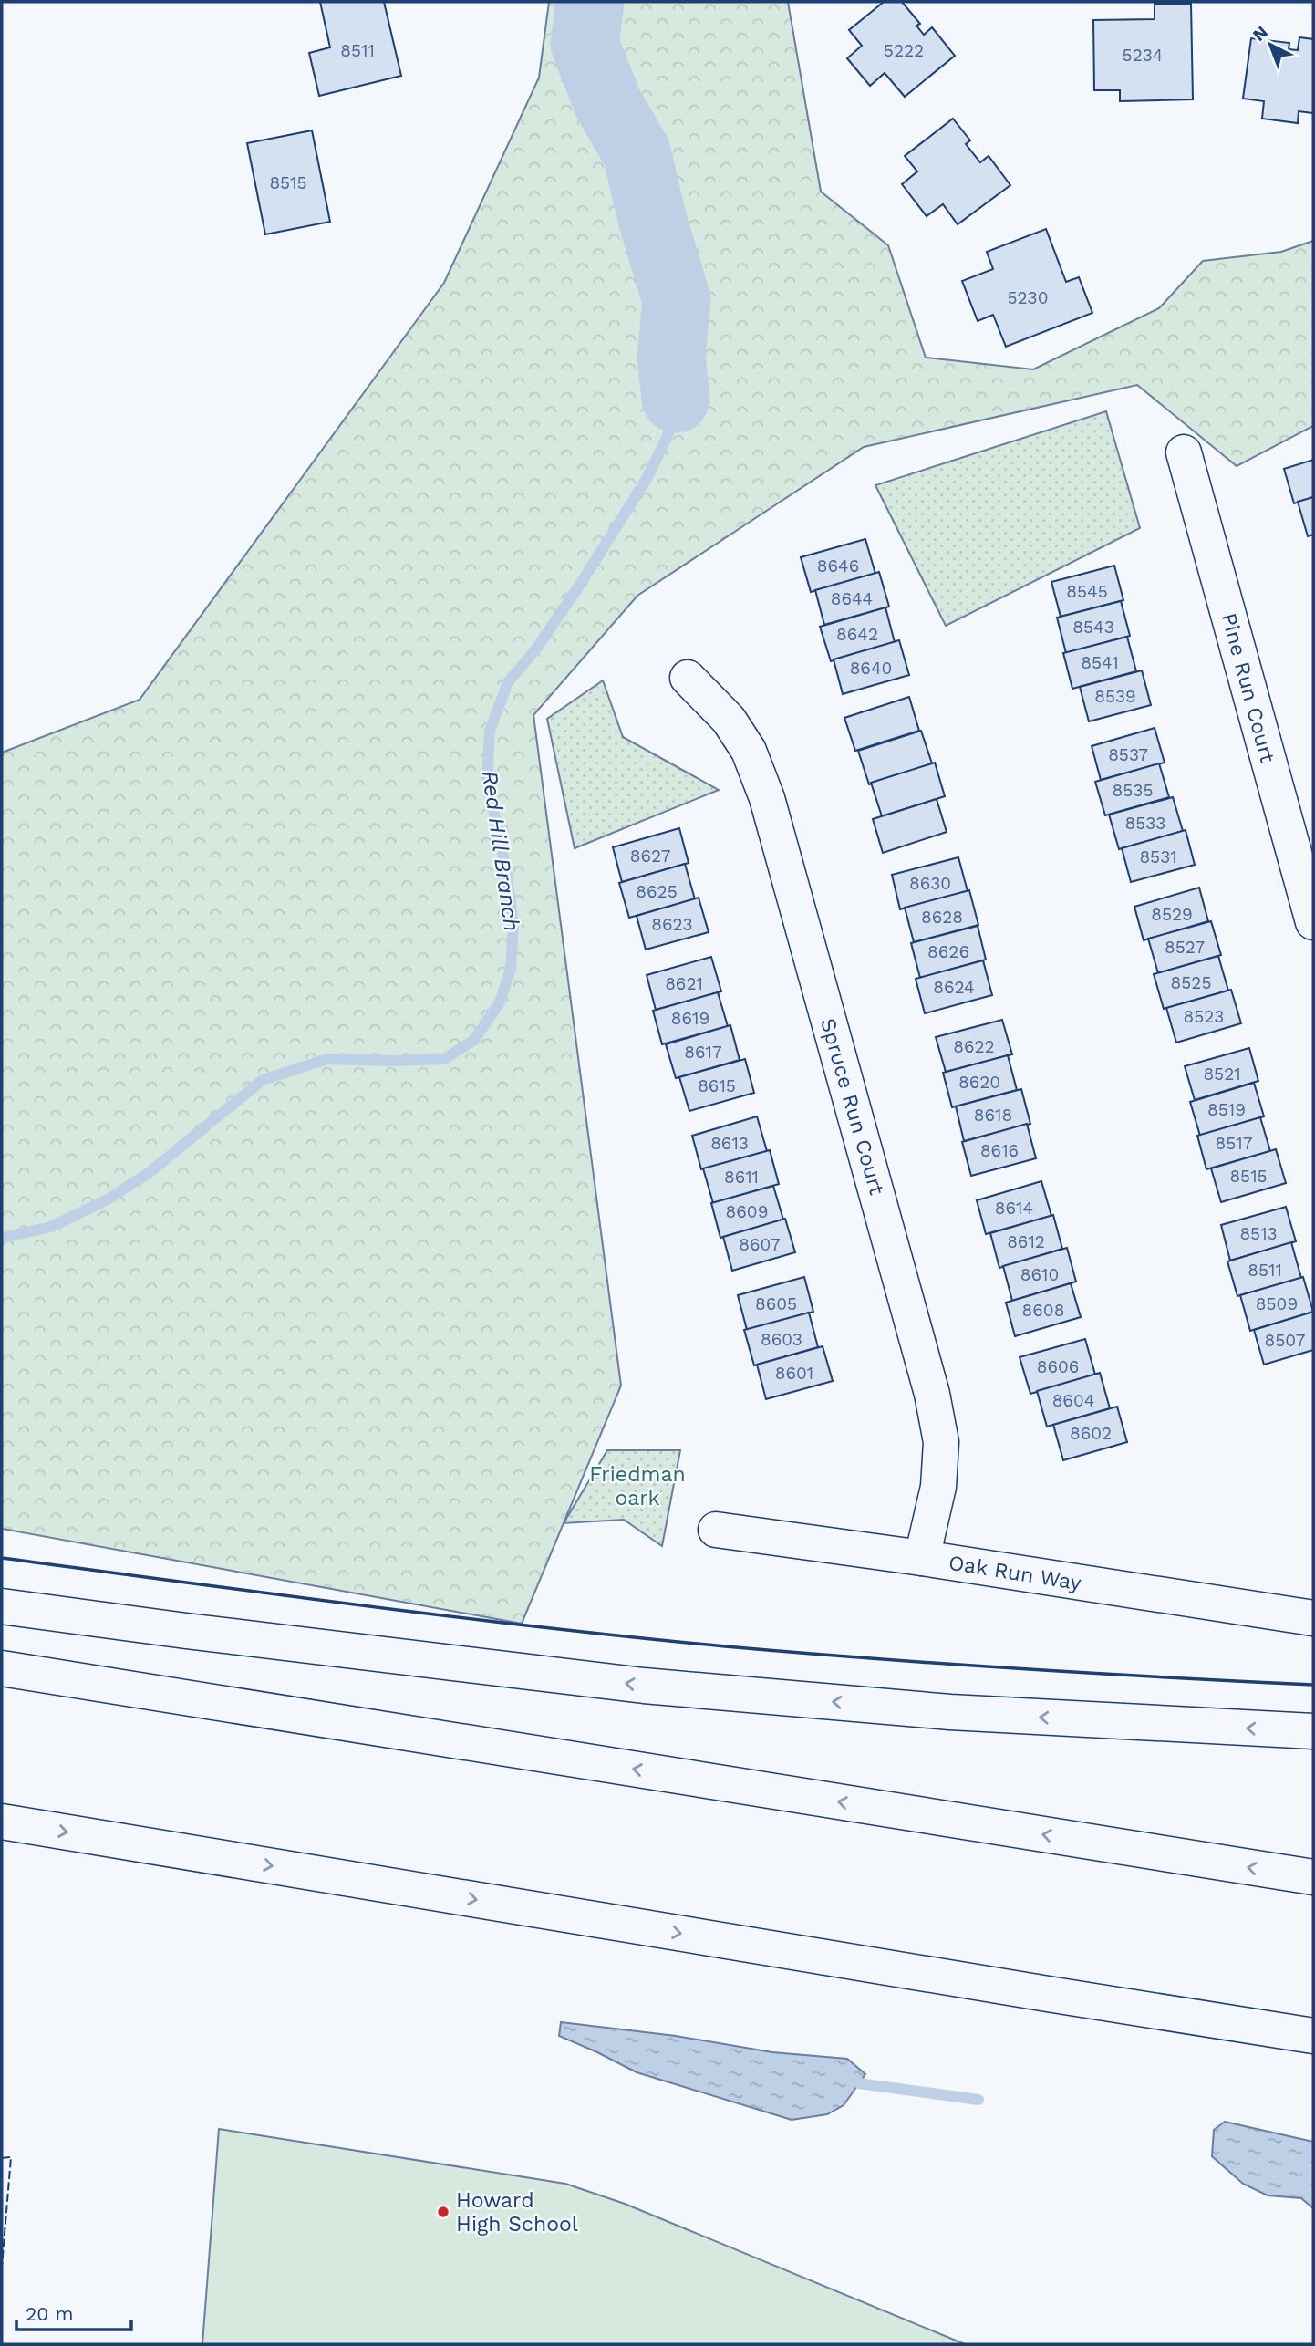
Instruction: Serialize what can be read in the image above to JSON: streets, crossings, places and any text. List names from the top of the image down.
{
  "streets": {
    "main road": ["Pine Run Court", "Spruce Run Court", "Oak Run Way"]
  },
  "crossings": [
    ["Spruce Run Court", "Oak Run Way"]
  ],
  "water": ["Red Hill Branch"],
  "parks": ["Friedman oark"],
  "places": ["Howard High School"],
  "house_numbers": [
    "8511",
    "5222",
    "5234",
    "8515",
    "5230",
    "8646",
    "8545",
    "8644",
    "8543",
    "8642",
    "8541",
    "8640",
    "8539",
    "8537",
    "8535",
    "8533",
    "8627",
    "8531",
    "8630",
    "8625",
    "8529",
    "8628",
    "8623",
    "8527",
    "8626",
    "8525",
    "8621",
    "8624",
    "8523",
    "8619",
    "8622",
    "8617",
    "8521",
    "8620",
    "8615",
    "8519",
    "8618",
    "8613",
    "8517",
    "8616",
    "8515",
    "8611",
    "8614",
    "8609",
    "8513",
    "8612",
    "8607",
    "8511",
    "8610",
    "8605",
    "8509",
    "8608",
    "8603",
    "8507",
    "8606",
    "8601",
    "8604",
    "8602"
  ],
  "scale_bar": "20 m",
  "north": "top left"
}
